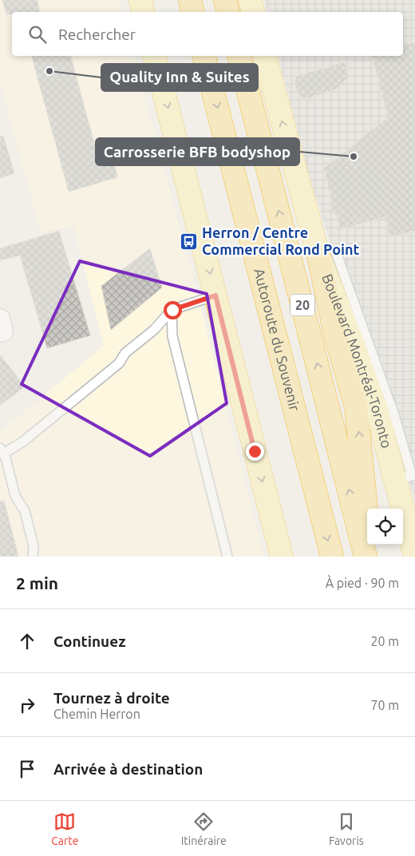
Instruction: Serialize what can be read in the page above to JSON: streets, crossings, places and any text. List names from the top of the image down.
{
  "streets": {
    "highway": ["20", "Autoroute du Souvenir"],
    "main road": ["Boulevard Montréal-Toronto"]
  },
  "places": {
    "other": ["Quality Inn & Suites", "Carrosserie BFB bodyshop"],
    "bus stop": ["Herron / Centre Commercial Rond Point"]
  },
  "page": {
    "search": "Rechercher",
    "heading": ["2 min", "À pied · 90 m"],
    "list": [
      ["Continuez", "20 m"],
      ["Tournez à droite", "Chemin Herron", "70 m"],
      "Arrivée à destination"
    ],
    "nav": ["Carte", "Itinéraire", "Favoris"]
  }
}
